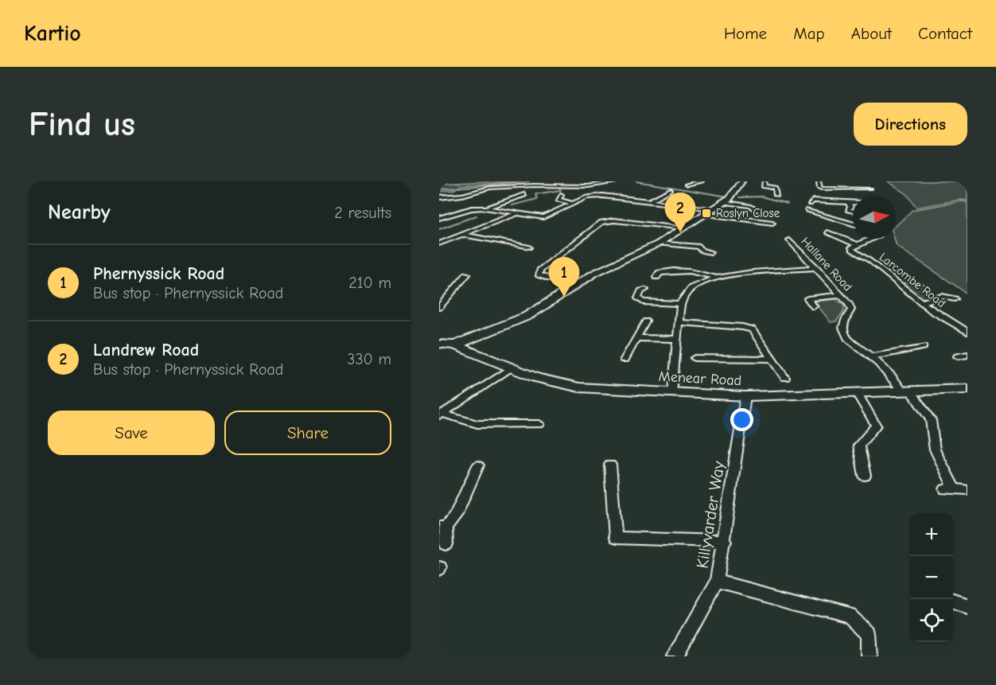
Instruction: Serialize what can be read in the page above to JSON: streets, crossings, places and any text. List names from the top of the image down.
{
  "streets": {
    "street": [
      "Hallane Road",
      "Larcombe Road",
      "Menear Road",
      "Killyvarder Way"
    ]
  },
  "crossings": [
    ["Hallane Road", "Menear Road"],
    ["Menear Road", "Killyvarder Way"]
  ],
  "places": {
    "transit": ["Roslyn Close"]
  },
  "north": "right",
  "page": {
    "header": "Kartio",
    "nav": [
      "Home",
      "Map",
      "About",
      "Contact"
    ],
    "buttons": [
      "Directions",
      ["Save", "Share"]
    ],
    "title": "Find us",
    "heading": ["Nearby", "2 results"],
    "pins": ["2", "1"],
    "list": [
      {
        "mark": "1",
        "name": "Phernyssick Road",
        "note": "Bus stop · Phernyssick Road",
        "value": "210 m"
      },
      {
        "mark": "2",
        "name": "Landrew Road",
        "note": "Bus stop · Phernyssick Road",
        "value": "330 m"
      }
    ],
    "map_buttons": ["+", "−"]
  }
}
